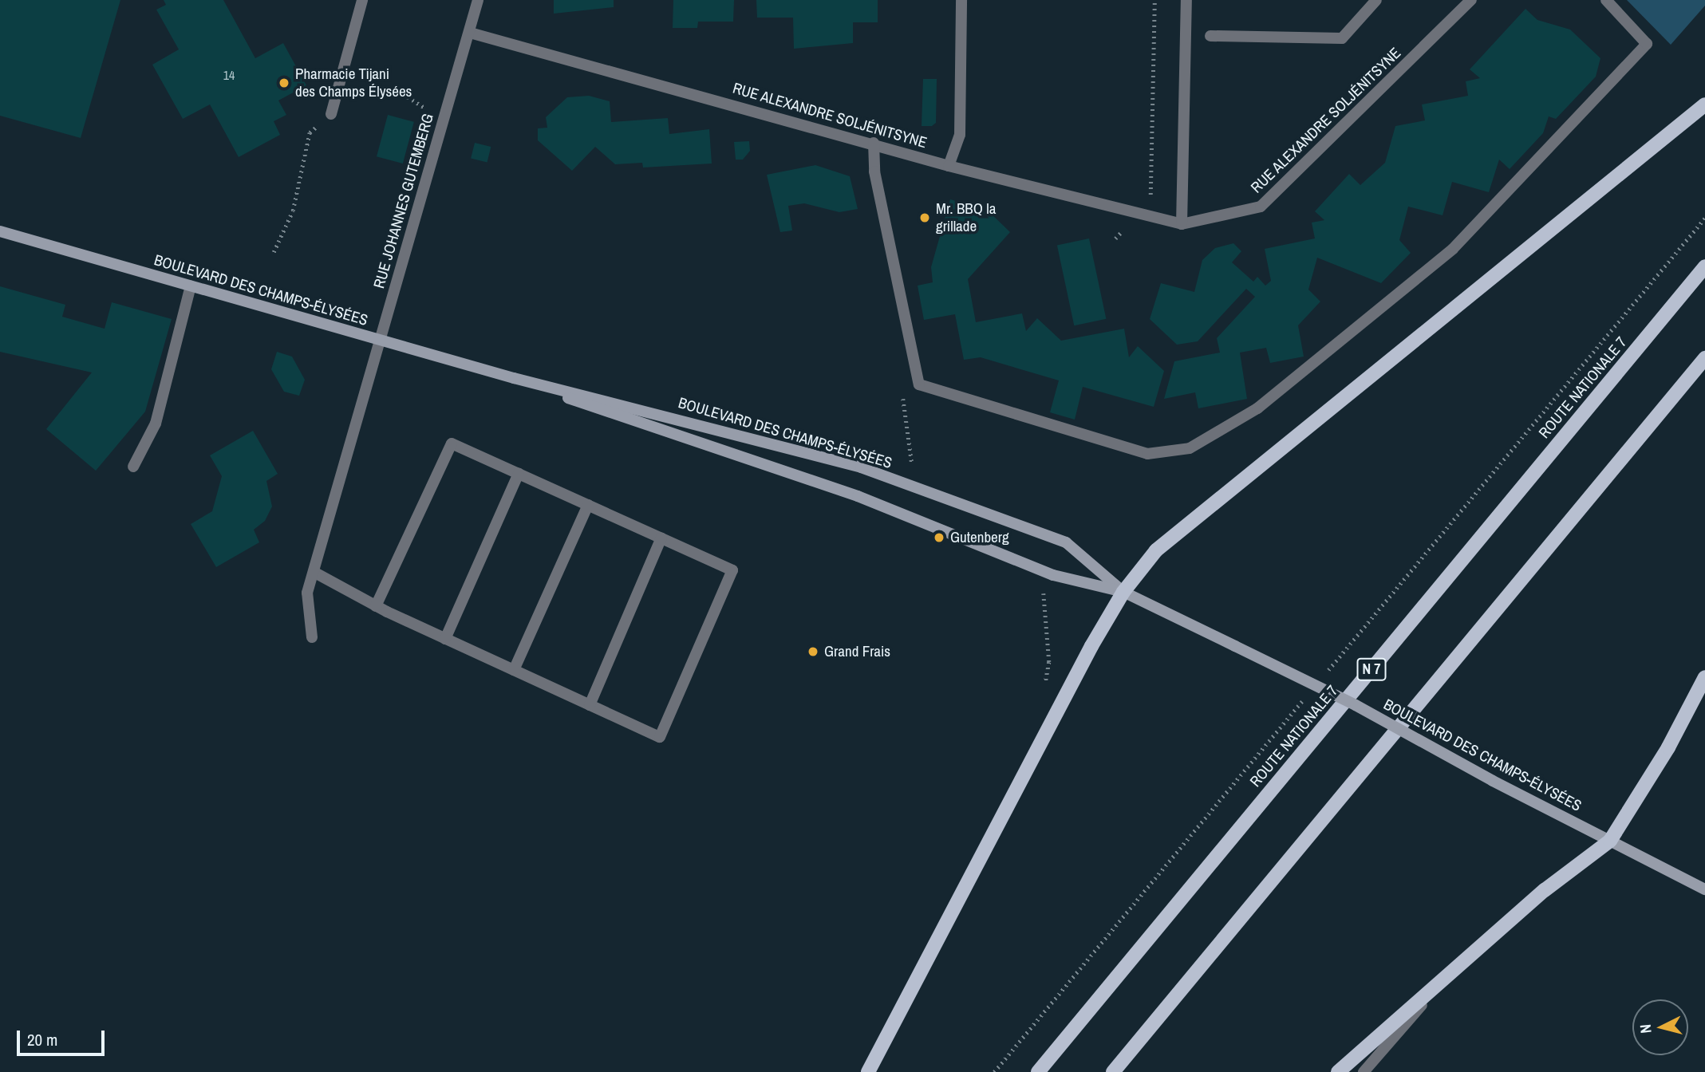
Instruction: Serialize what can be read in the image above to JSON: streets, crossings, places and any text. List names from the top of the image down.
{
  "streets": {
    "main road": ["ROUTE NATIONALE 7", "N 7"],
    "street": ["RUE ALEXANDRE SOLJÉNITSYNE", "RUE JOHANNES GUTEMBERG", "BOULEVARD DES CHAMPS-ÉLYSÉES"]
  },
  "crossings": [
    ["RUE ALEXANDRE SOLJÉNITSYNE", "RUE JOHANNES GUTEMBERG"],
    ["RUE JOHANNES GUTEMBERG", "BOULEVARD DES CHAMPS-ÉLYSÉES"]
  ],
  "places": [
    "Pharmacie Tijani des Champs Élysées",
    "Mr. BBQ la grillade",
    "Gutenberg",
    "Grand Frais"
  ],
  "house_numbers": ["14"],
  "scale_bar": "20 m",
  "north": "left"
}
